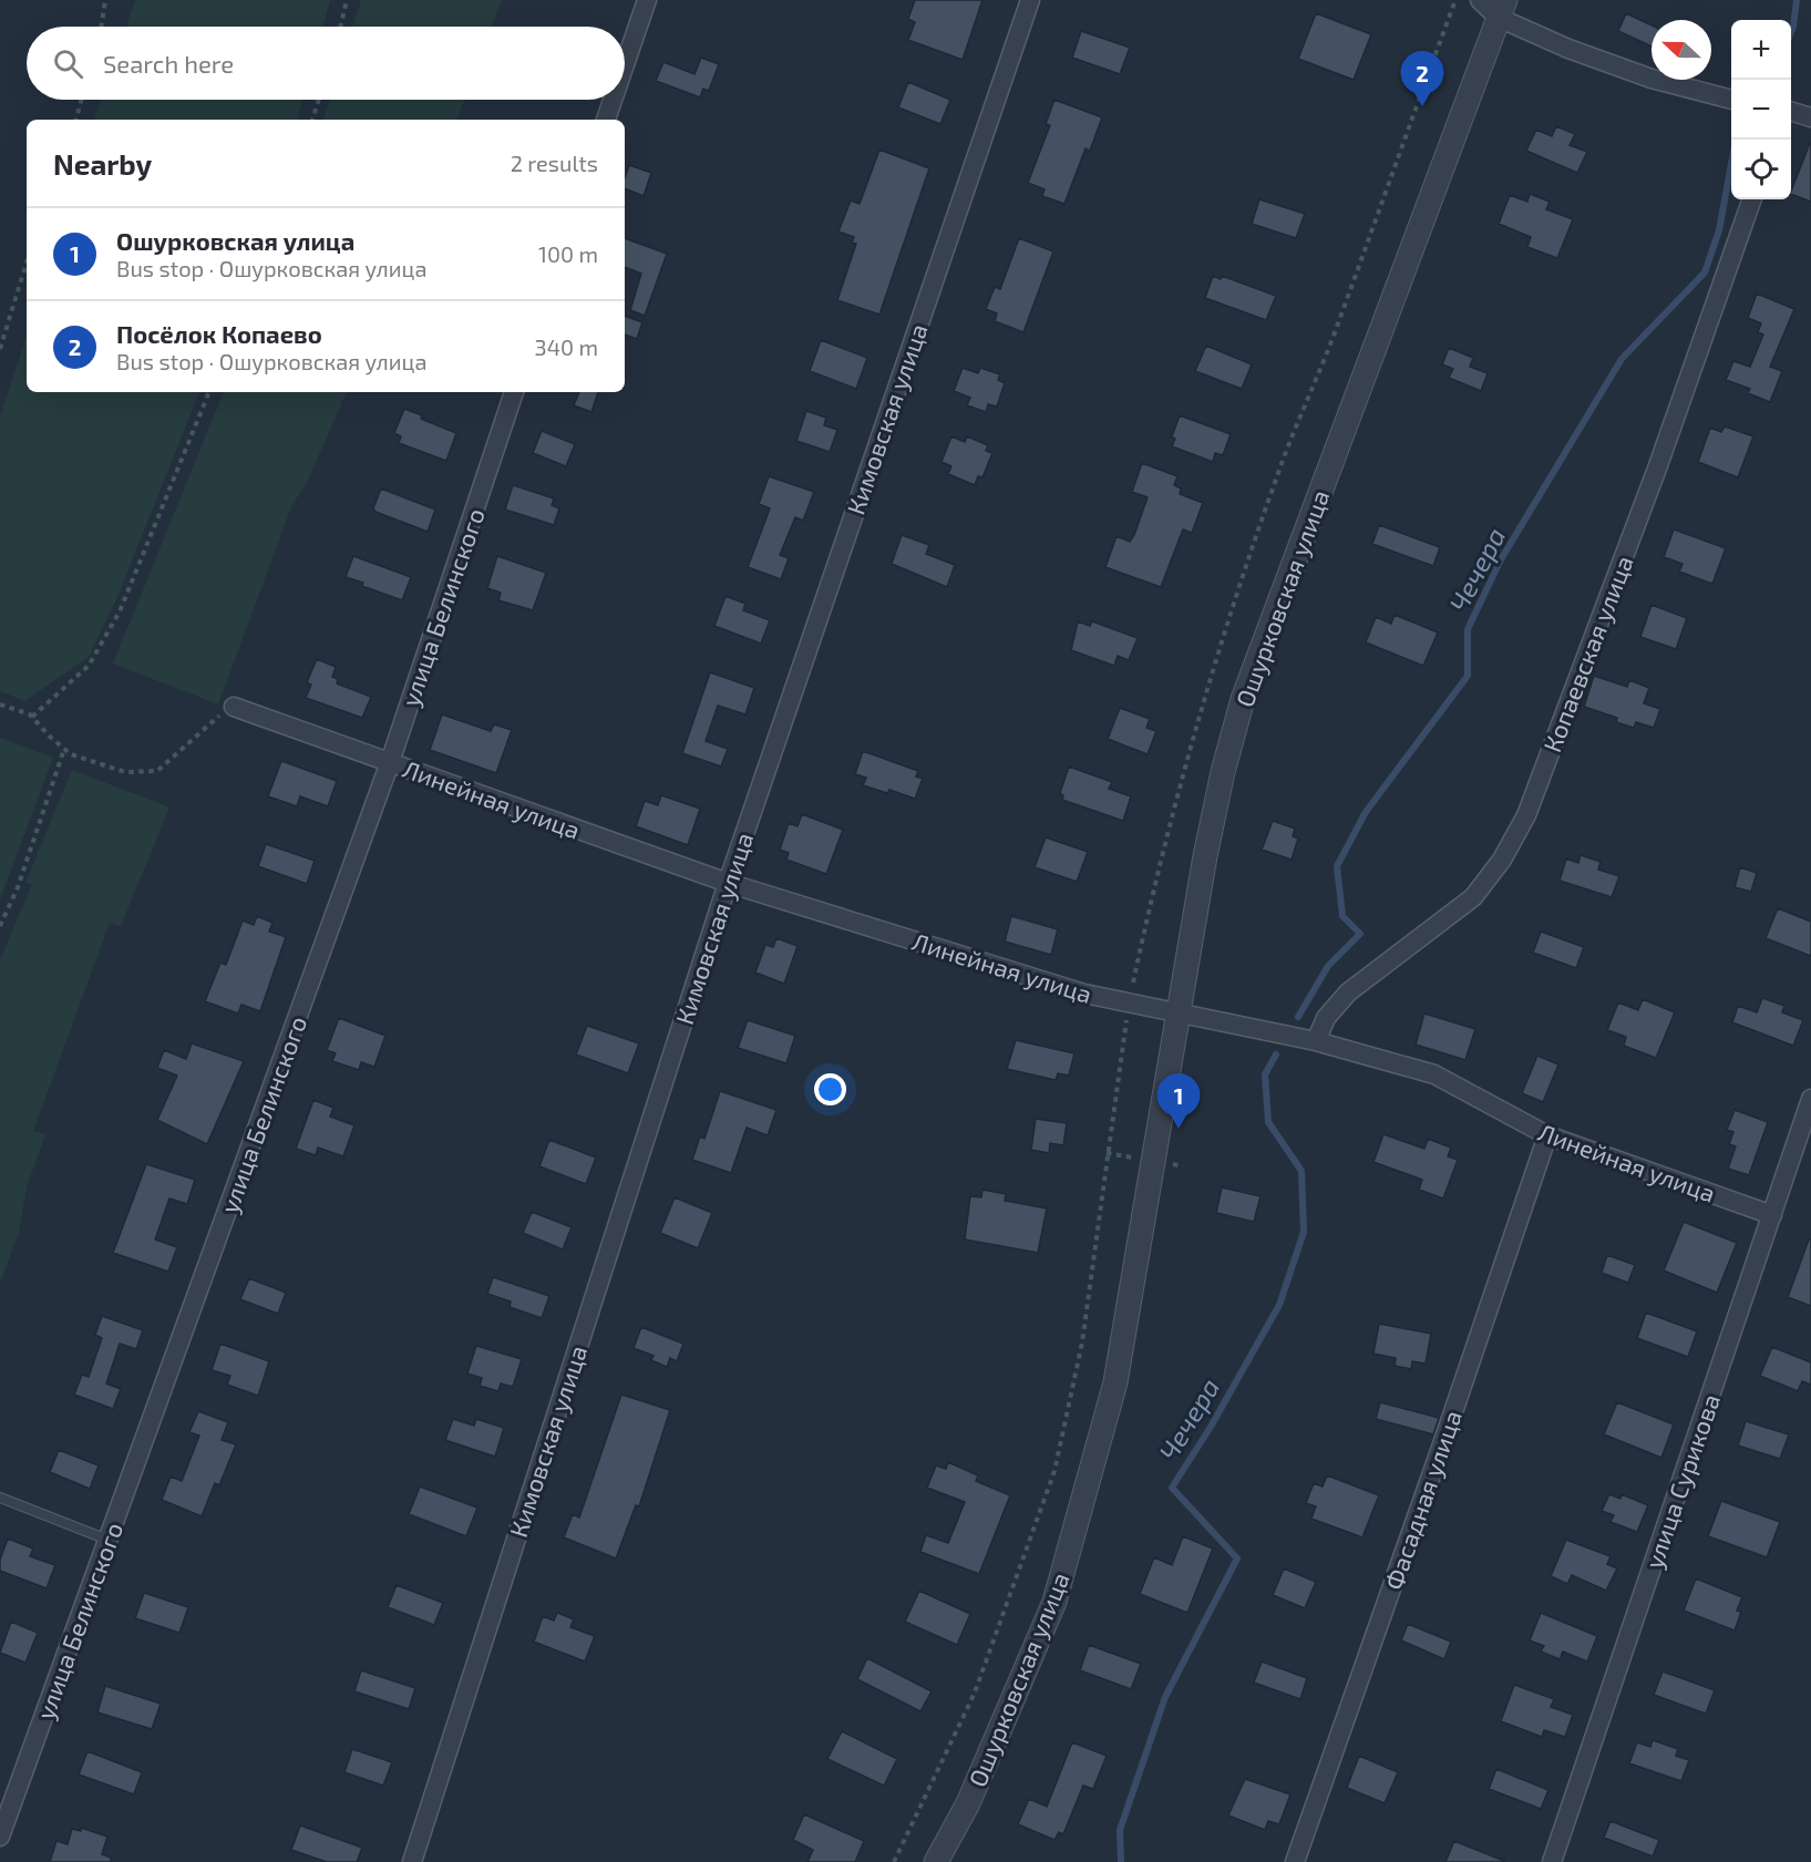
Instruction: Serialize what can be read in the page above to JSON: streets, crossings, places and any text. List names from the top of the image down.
{
  "streets": {
    "street": [
      "Кимовская улица",
      "Ошурковская улица",
      "улица Белинского",
      "Копаевская улица",
      "Линейная улица",
      "улица Сурикова",
      "Фасадная улица"
    ]
  },
  "crossings": [
    ["Кимовская улица", "Линейная улица"],
    ["Ошурковская улица", "Линейная улица"],
    ["улица Белинского", "Линейная улица"],
    ["Копаевская улица", "Линейная улица"],
    ["Линейная улица", "улица Сурикова"],
    ["Линейная улица", "Фасадная улица"]
  ],
  "water": ["Чечера"],
  "north": "left",
  "page": {
    "map_buttons": ["+", "−"],
    "search": "Search here",
    "pins": ["2", "1"],
    "heading": ["Nearby", "2 results"],
    "list": [
      {
        "mark": "1",
        "name": "Ошурковская улица",
        "note": "Bus stop · Ошурковская улица",
        "value": "100 m"
      },
      {
        "mark": "2",
        "name": "Посёлок Копаево",
        "note": "Bus stop · Ошурковская улица",
        "value": "340 m"
      }
    ]
  }
}
